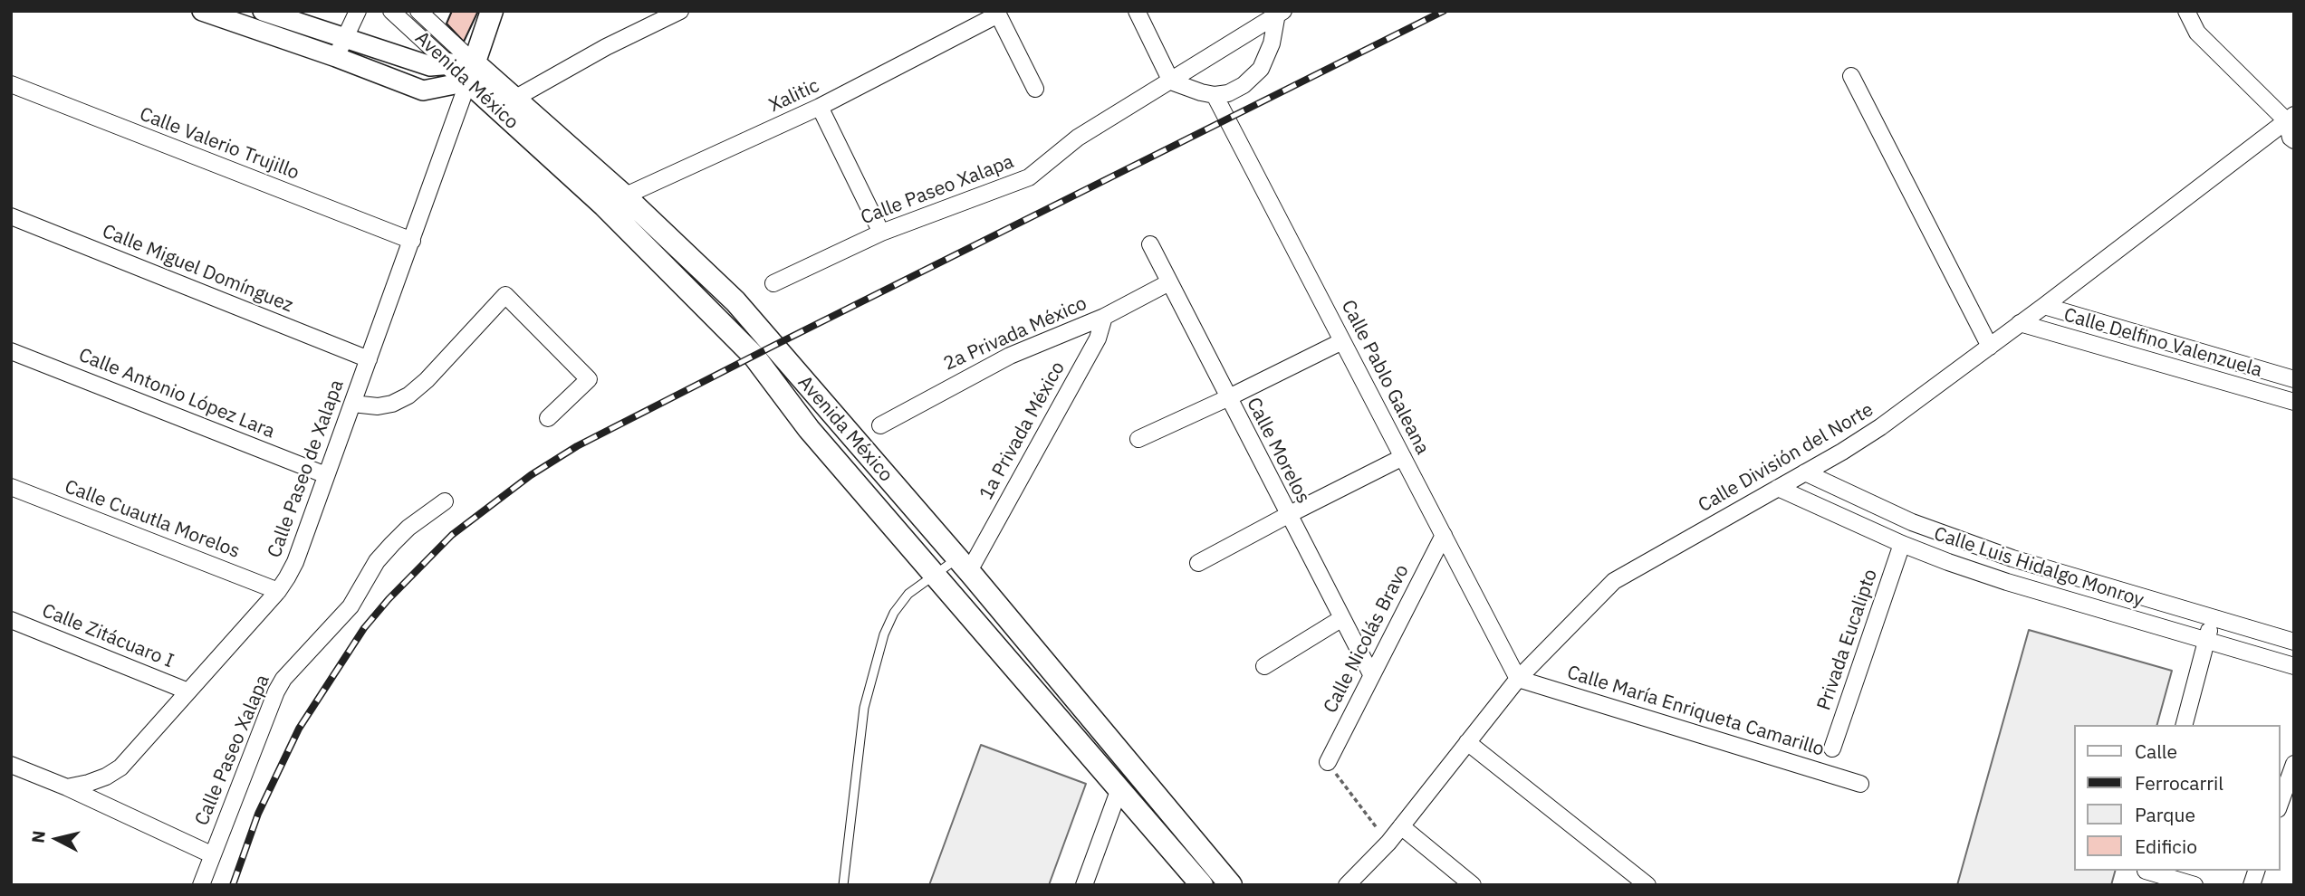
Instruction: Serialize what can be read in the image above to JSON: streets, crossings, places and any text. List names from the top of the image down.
{
  "streets": {
    "main road": ["Avenida México"],
    "street": [
      "Xalitic",
      "Calle Valerio Trujillo",
      "Calle Paseo Xalapa",
      "Calle Miguel Domínguez",
      "2a Privada México",
      "Calle Delfino Valenzuela",
      "Calle Pablo Galeana",
      "Calle Antonio López Lara",
      "1a Privada México",
      "Calle Morelos",
      "Calle División del Norte",
      "Calle Paseo de Xalapa",
      "Calle Cuautla Morelos",
      "Calle Luis Hidalgo Monroy",
      "Calle Zitácuaro I",
      "Calle Nicolás Bravo",
      "Privada Eucalipto",
      "Calle María Enriqueta Camarillo"
    ]
  },
  "crossings": [
    ["Avenida México", "Xalitic"],
    ["Avenida México", "1a Privada México"],
    ["Avenida México", "Calle Paseo de Xalapa"],
    ["Calle Valerio Trujillo", "Calle Paseo de Xalapa"],
    ["Calle Paseo Xalapa", "Calle Pablo Galeana"],
    ["Calle Miguel Domínguez", "Calle Paseo de Xalapa"],
    ["2a Privada México", "1a Privada México"],
    ["2a Privada México", "Calle Morelos"],
    ["Calle Delfino Valenzuela", "Calle División del Norte"],
    ["Calle Pablo Galeana", "Calle División del Norte"],
    ["Calle Pablo Galeana", "Calle Nicolás Bravo"],
    ["Calle Pablo Galeana", "Calle María Enriqueta Camarillo"],
    ["Calle Antonio López Lara", "Calle Paseo de Xalapa"],
    ["Calle Morelos", "Calle Nicolás Bravo"],
    ["Calle División del Norte", "Calle Luis Hidalgo Monroy"],
    ["Calle División del Norte", "Calle María Enriqueta Camarillo"],
    ["Calle Paseo de Xalapa", "Calle Cuautla Morelos"],
    ["Calle Paseo de Xalapa", "Calle Zitácuaro I"],
    ["Calle Luis Hidalgo Monroy", "Privada Eucalipto"]
  ],
  "legend": [
    "Calle",
    "Ferrocarril",
    "Parque",
    "Edificio"
  ],
  "north": "left"
}
